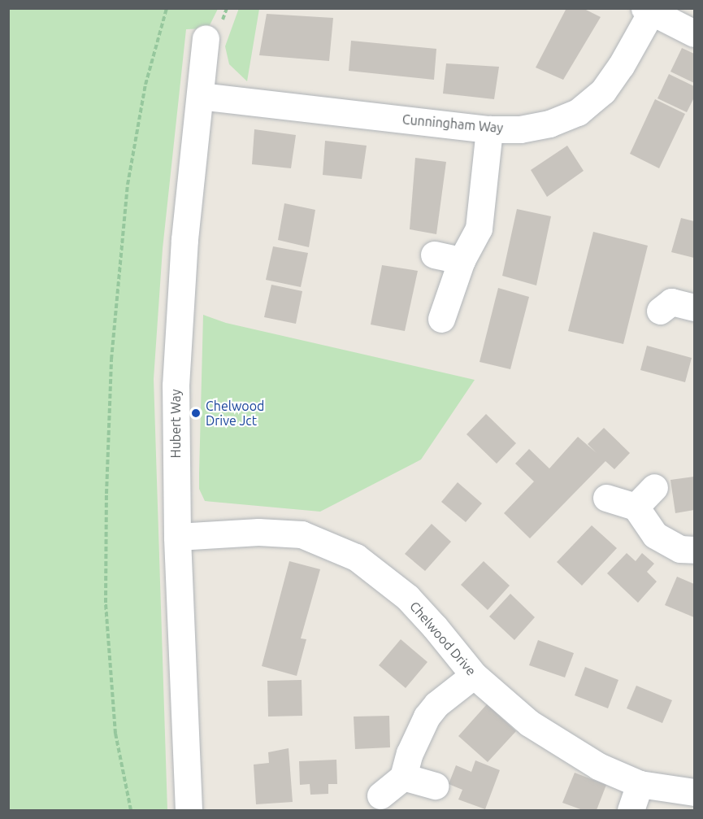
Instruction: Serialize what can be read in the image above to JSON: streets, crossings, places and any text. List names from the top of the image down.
{
  "streets": {
    "street": ["Cunningham Way", "Hubert Way", "Chelwood Drive"]
  },
  "crossings": [
    ["Cunningham Way", "Hubert Way"],
    ["Hubert Way", "Chelwood Drive"]
  ],
  "places": ["Chelwood Drive Jct"]
}
